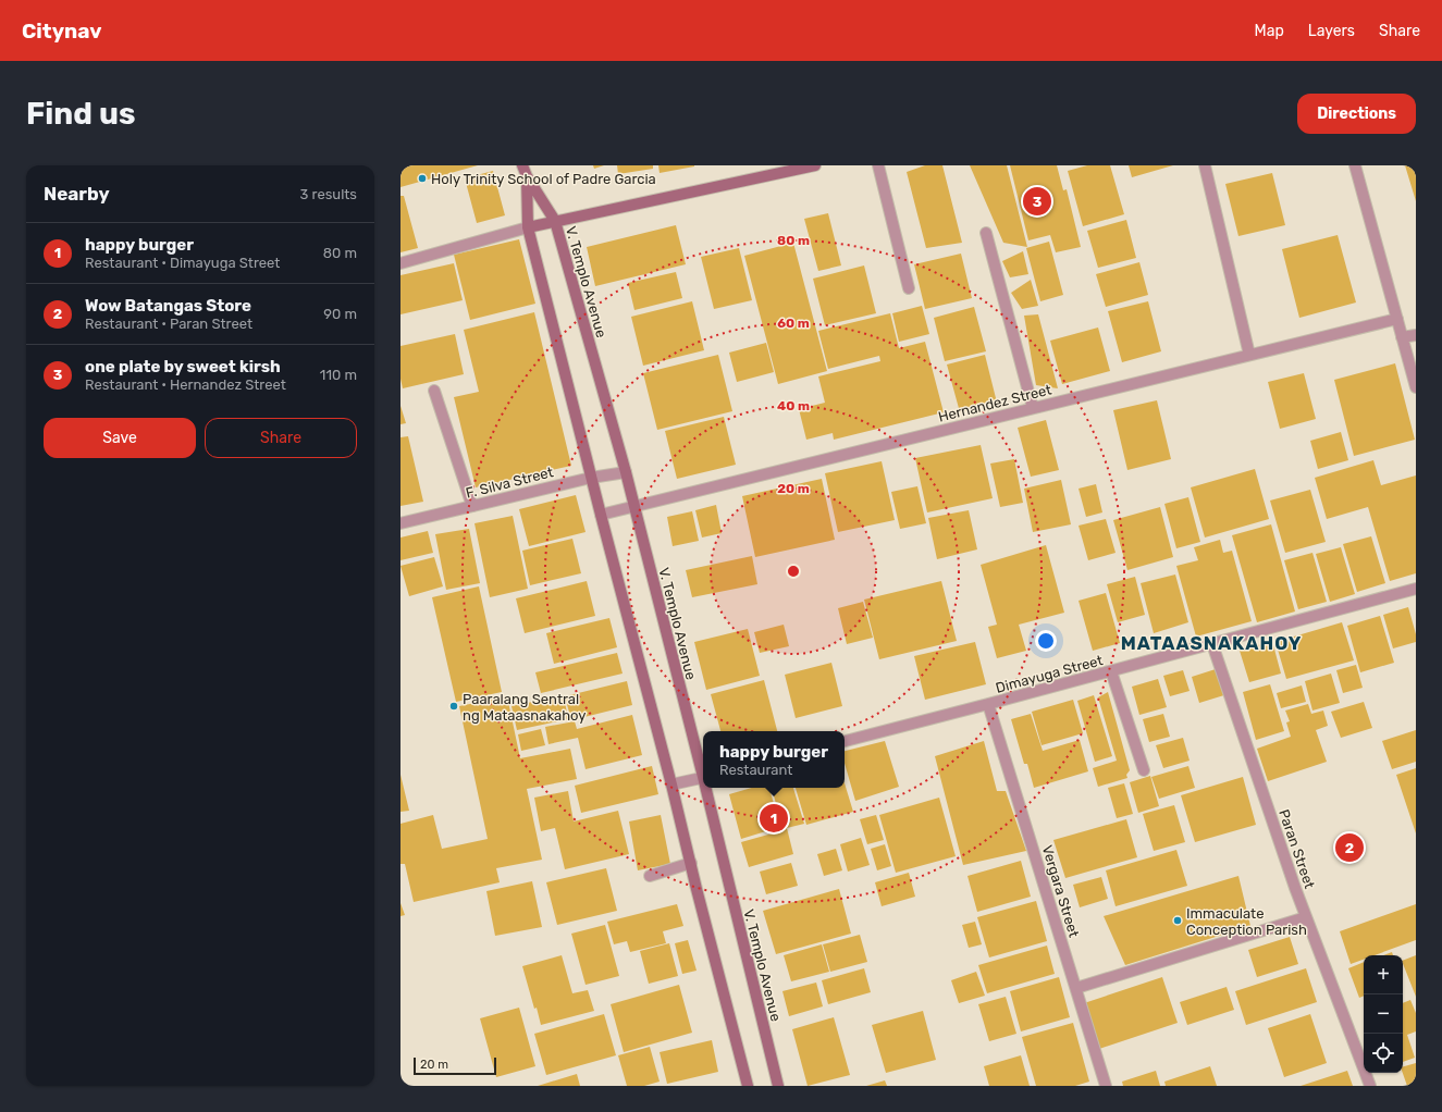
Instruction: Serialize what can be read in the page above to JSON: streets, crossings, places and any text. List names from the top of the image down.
{
  "streets": {
    "main road": ["V. Templo Avenue"],
    "street": [
      "Hernandez Street",
      "F. Silva Street",
      "Dimayuga Street",
      "Paran Street",
      "Vergara Street"
    ]
  },
  "crossings": [
    ["V. Templo Avenue", "Hernandez Street"],
    ["V. Templo Avenue", "F. Silva Street"],
    ["Dimayuga Street", "Paran Street"],
    ["Dimayuga Street", "Vergara Street"]
  ],
  "districts": ["MATAASNAKAHOY"],
  "places": ["Holy Trinity School of Padre Garcia", "Paaralang Sentral ng Mataasnakahoy", "Immaculate Conception Parish"],
  "scale_bar": "20 m",
  "page": {
    "header": "Citynav",
    "nav": ["Map", "Layers", "Share"],
    "buttons": [
      "Directions",
      ["Save", "Share"]
    ],
    "title": "Find us",
    "heading": ["Nearby", "3 results"],
    "pins": ["3", "1", "2"],
    "list": [
      {
        "mark": "1",
        "name": "happy burger",
        "note": "Restaurant · Dimayuga Street",
        "value": "80 m"
      },
      {
        "mark": "2",
        "name": "Wow Batangas Store",
        "note": "Restaurant · Paran Street",
        "value": "90 m"
      },
      {
        "mark": "3",
        "name": "one plate by sweet kirsh",
        "note": "Restaurant · Hernandez Street",
        "value": "110 m"
      }
    ],
    "popup": ["happy burger", "Restaurant"],
    "map_buttons": ["+", "−"],
    "scale": "20 m"
  },
  "rings": [
    "80 m",
    "60 m",
    "40 m",
    "20 m"
  ]
}
